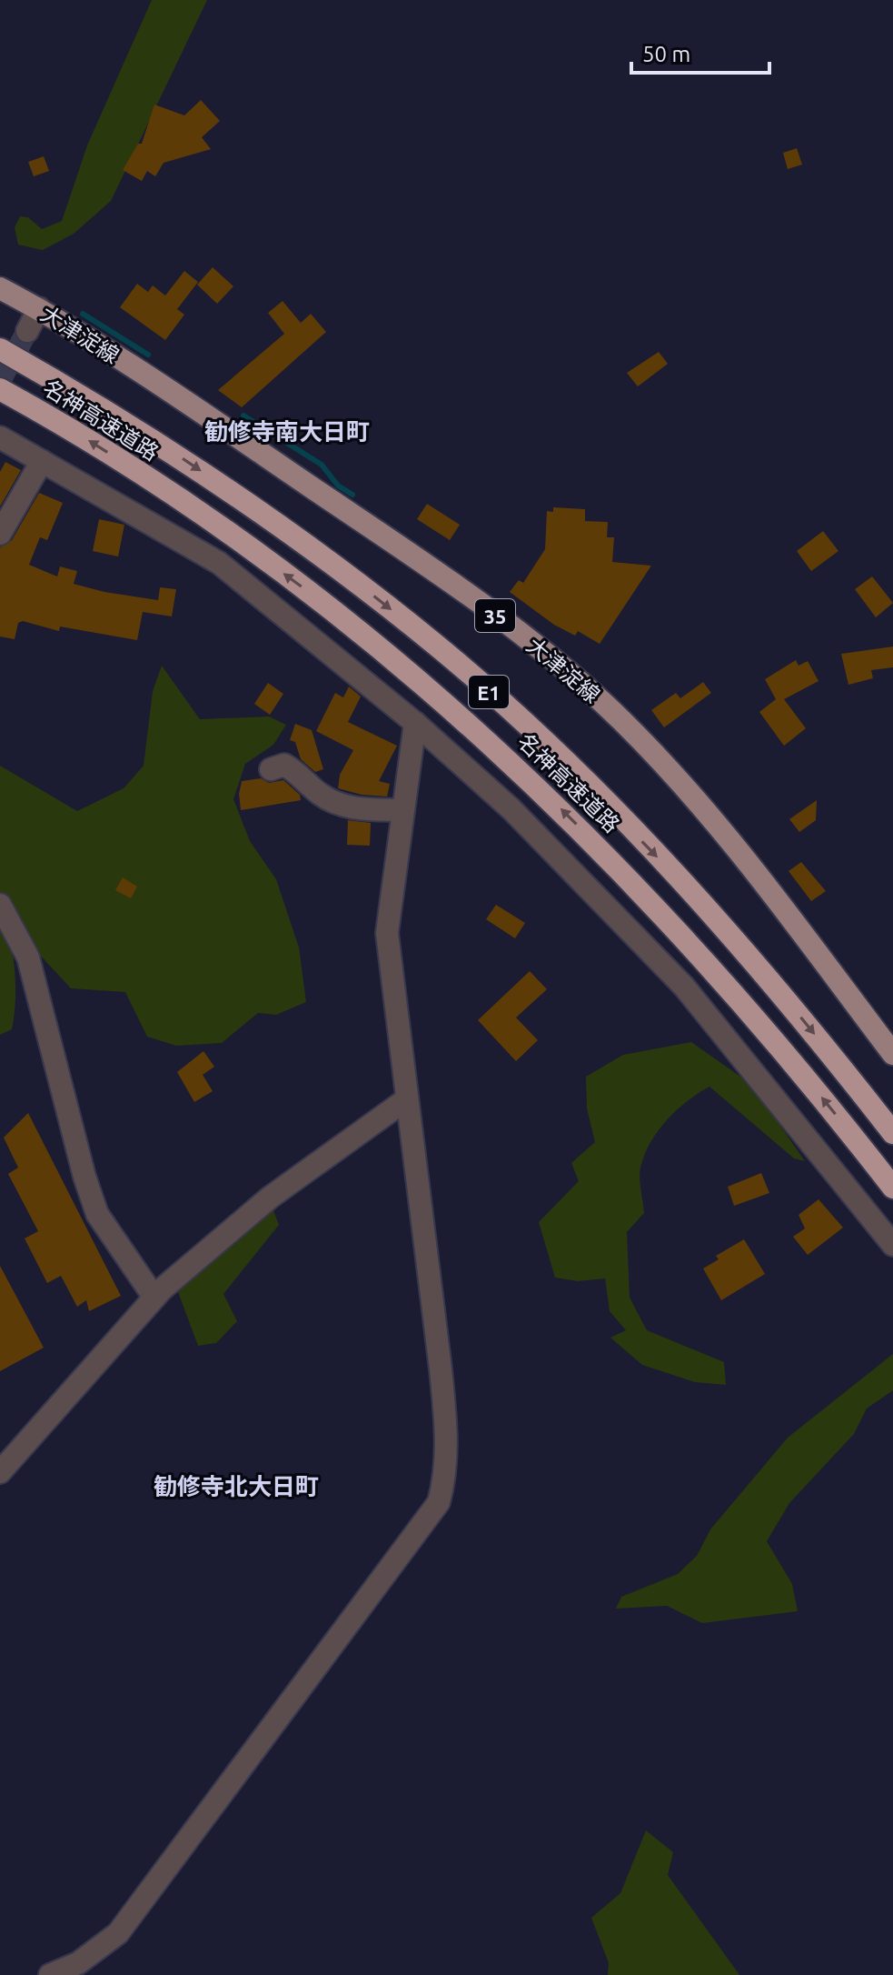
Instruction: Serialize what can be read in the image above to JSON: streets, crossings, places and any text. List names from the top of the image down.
{
  "streets": {
    "highway": ["名神高速道路", "E1"],
    "main road": ["大津淀線", "35"]
  },
  "districts": ["勧修寺南大日町", "勧修寺北大日町"],
  "scale_bar": "50 m"
}
